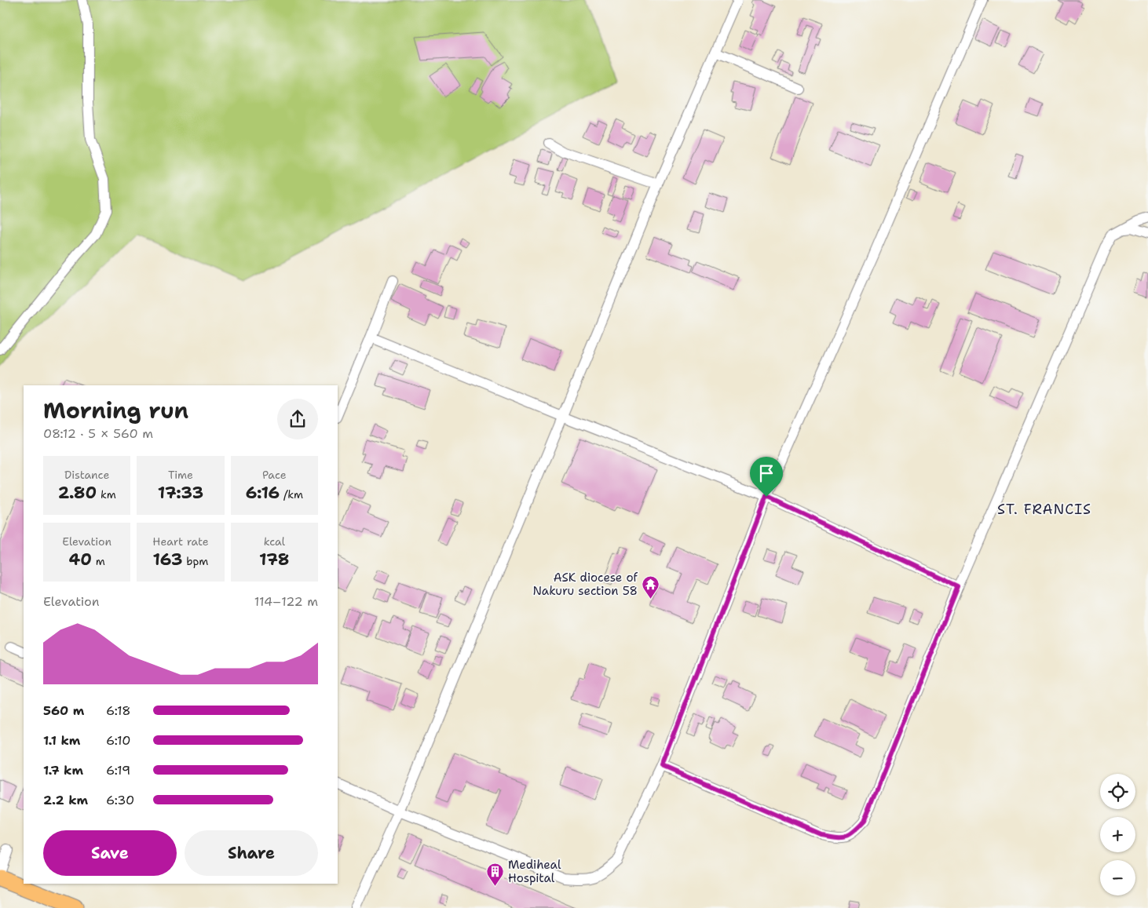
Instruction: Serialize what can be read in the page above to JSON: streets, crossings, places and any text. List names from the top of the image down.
{
  "districts": ["ST. FRANCIS"],
  "places": {
    "temple": ["ASK diocese of Nakuru section 58"],
    "building": ["Mediheal Hospital"]
  },
  "page": {
    "heading": ["Morning run", "08:12 · 5 × 560 m"],
    "stats": [
      ["Distance", "2.80 km"],
      ["Time", "17:33"],
      ["Pace", "6:16 /km"],
      ["Elevation", "40 m"],
      ["Heart rate", "163 bpm"],
      ["kcal", "178"]
    ],
    "chart": ["Elevation", "114–122 m"],
    "list": [
      {
        "name": "560 m",
        "note": "6:18"
      },
      {
        "name": "1.1 km",
        "note": "6:10"
      },
      {
        "name": "1.7 km",
        "note": "6:19"
      },
      {
        "name": "2.2 km",
        "note": "6:30"
      }
    ],
    "map_buttons": ["+", "−"],
    "buttons": ["Save", "Share"]
  }
}
